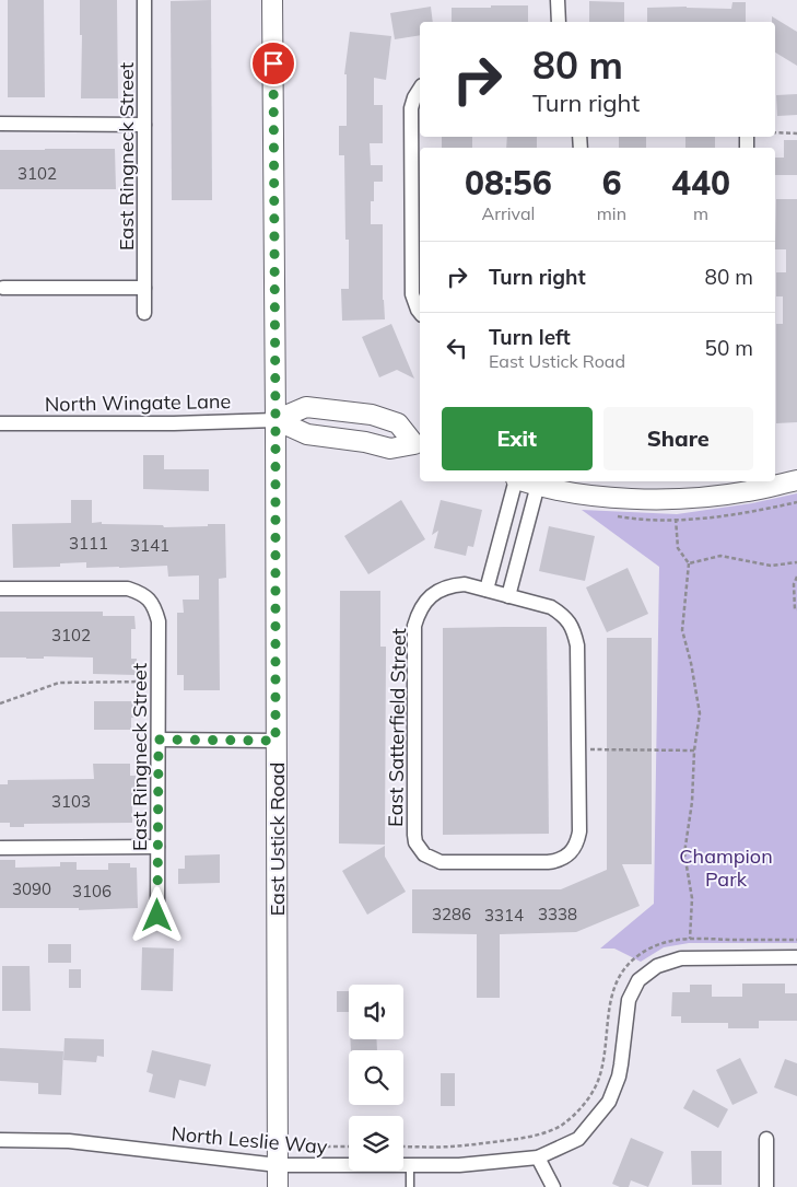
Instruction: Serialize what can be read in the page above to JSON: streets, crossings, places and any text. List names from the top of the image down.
{
  "streets": {
    "main road": ["East Ustick Road"],
    "street": [
      "East Ringneck Street",
      "North Wingate Lane",
      "East Satterfield Street",
      "North Leslie Way"
    ]
  },
  "crossings": [
    ["North Wingate Lane", "East Ustick Road"],
    ["East Ustick Road", "North Leslie Way"]
  ],
  "parks": ["Champion Park"],
  "house_numbers": [
    "3102",
    "3111",
    "3141",
    "3102",
    "3103",
    "3090",
    "3106",
    "3286",
    "3338",
    "3314"
  ],
  "page": {
    "turn": ["80 m", "Turn right"],
    "eta": [
      "08:56",
      "Arrival",
      "6",
      "min",
      "440",
      "m"
    ],
    "list": [
      {
        "name": "Turn right",
        "value": "80 m"
      },
      {
        "name": "Turn left",
        "note": "East Ustick Road",
        "value": "50 m"
      }
    ],
    "buttons": ["Exit", "Share"]
  }
}
